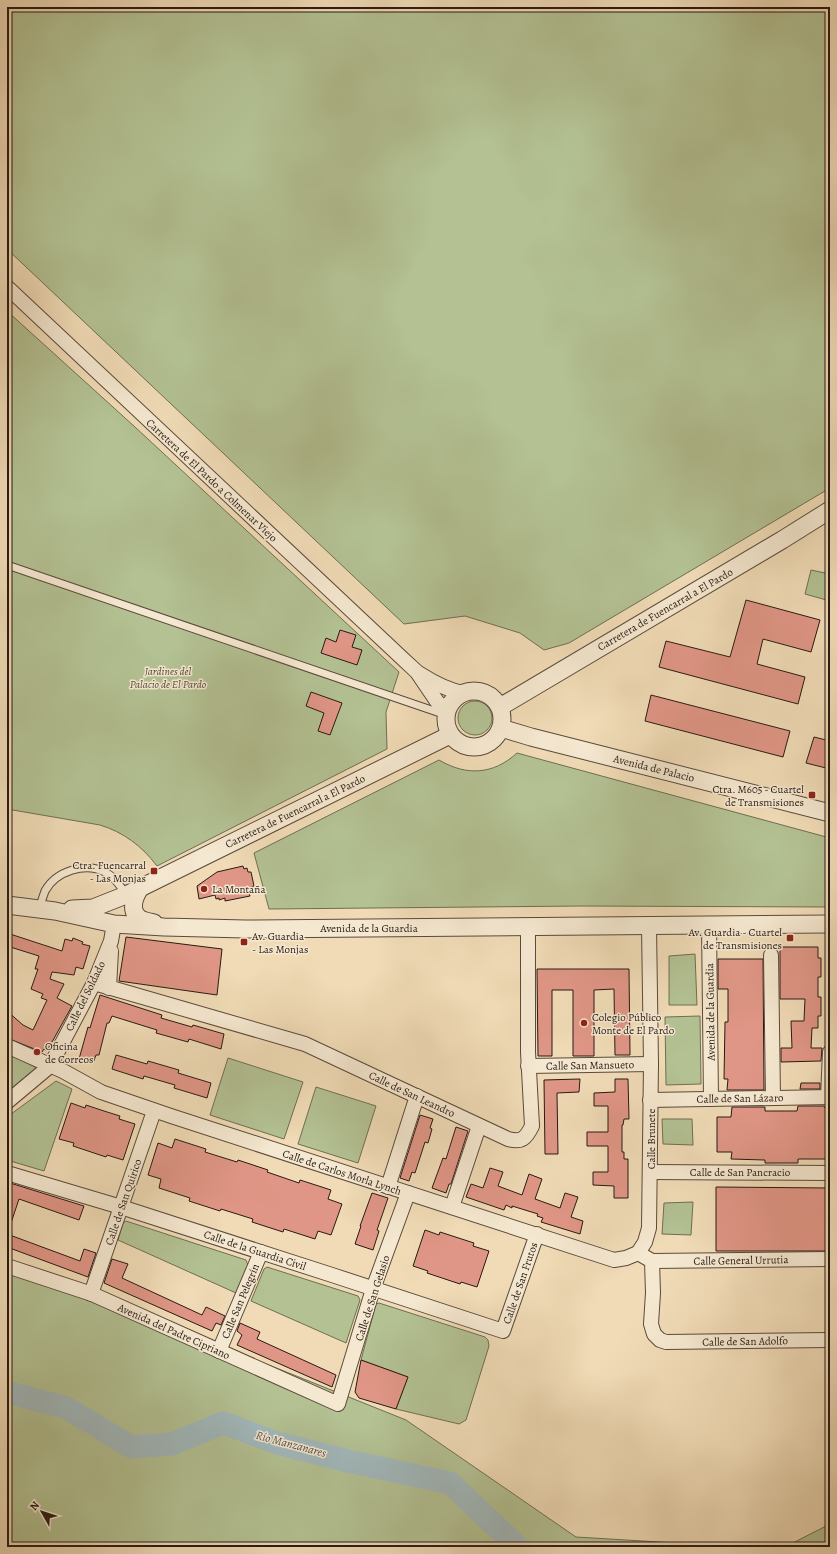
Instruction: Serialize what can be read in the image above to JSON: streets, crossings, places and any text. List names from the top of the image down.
{
  "streets": {
    "street": [
      "Carretera de El Pardo a Colmenar Viejo",
      "Carretera de Fuencarral a El Pardo",
      "Avenida de Palacio",
      "Avenida de la Guardia",
      "Calle del Soldado",
      "Calle San Mansueto",
      "Calle de San Leandro",
      "Calle de San Lázaro",
      "Calle Brunete",
      "Calle de Carlos Morla Lynch",
      "Calle de San Pancracio",
      "Calle de San Quirico",
      "Calle de la Guardia Civil",
      "Calle General Urrutia",
      "Calle de San Frutos",
      "Calle de San Gelasio",
      "Calle San Pelegrín",
      "Avenida del Padre Cipriano",
      "Calle de San Adolfo"
    ]
  },
  "crossings": [
    ["Carretera de Fuencarral a El Pardo", "Avenida de Palacio"],
    ["Carretera de Fuencarral a El Pardo", "Avenida de la Guardia"],
    ["Avenida de la Guardia", "Calle del Soldado"],
    ["Avenida de la Guardia", "Calle de San Leandro"],
    ["Avenida de la Guardia", "Calle de San Lázaro"],
    ["Avenida de la Guardia", "Calle Brunete"],
    ["Calle del Soldado", "Calle de San Leandro"],
    ["Calle del Soldado", "Calle de Carlos Morla Lynch"],
    ["Calle San Mansueto", "Calle de San Leandro"],
    ["Calle San Mansueto", "Calle Brunete"],
    ["Calle de San Lázaro", "Calle Brunete"],
    ["Calle Brunete", "Calle de Carlos Morla Lynch"],
    ["Calle Brunete", "Calle de San Pancracio"],
    ["Calle de Carlos Morla Lynch", "Calle de San Quirico"],
    ["Calle de Carlos Morla Lynch", "Calle de San Frutos"],
    ["Calle de Carlos Morla Lynch", "Calle de San Gelasio"],
    ["Calle de San Quirico", "Calle de la Guardia Civil"],
    ["Calle de San Quirico", "Avenida del Padre Cipriano"],
    ["Calle de la Guardia Civil", "Calle de San Frutos"],
    ["Calle de la Guardia Civil", "Calle de San Gelasio"],
    ["Calle de la Guardia Civil", "Calle San Pelegrín"],
    ["Calle General Urrutia", "Calle de San Adolfo"],
    ["Calle de San Gelasio", "Avenida del Padre Cipriano"],
    ["Calle San Pelegrín", "Avenida del Padre Cipriano"]
  ],
  "water": ["Río Manzanares"],
  "parks": ["Jardines del Palacio de El Pardo"],
  "places": {
    "transit": [
      "Ctra. M605 - Cuartel de Transmisiones",
      "Ctra. Fuencarral - Las Monjas",
      "Av. Guardia - Cuartel de Transmisiones",
      "Av. Guardia - Las Monjas"
    ],
    "other": ["La Montaña", "Colegio Público Monte de El Pardo", "Oficina de Correos"]
  },
  "north": "top left"
}
